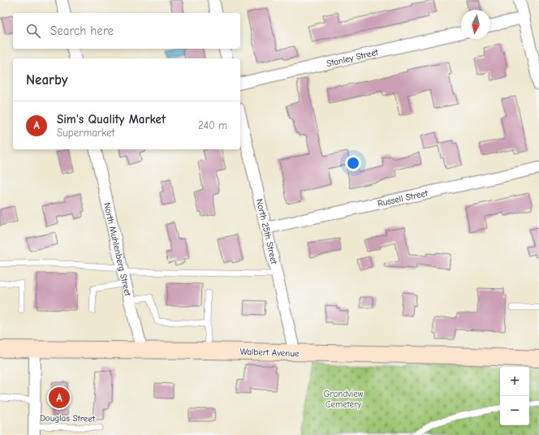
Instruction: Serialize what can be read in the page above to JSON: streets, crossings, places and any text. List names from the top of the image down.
{
  "streets": {
    "main road": ["Walbert Avenue"],
    "street": [
      "Stanley Street",
      "Russell Street",
      "North 25th Street",
      "North Muhlenberg Street"
    ],
    "lane": ["Douglas Street"]
  },
  "crossings": [
    ["Russell Street", "North 25th Street"],
    ["North 25th Street", "Walbert Avenue"],
    ["North Muhlenberg Street", "Walbert Avenue"]
  ],
  "parks": ["Grandview Cemetery"],
  "north": "bottom",
  "page": {
    "search": "Search here",
    "heading": "Nearby",
    "list": [
      {
        "mark": "A",
        "name": "Sim's Quality Market",
        "note": "Supermarket",
        "value": "240 m"
      }
    ],
    "map_buttons": ["+", "−"],
    "pins": "A"
  }
}
